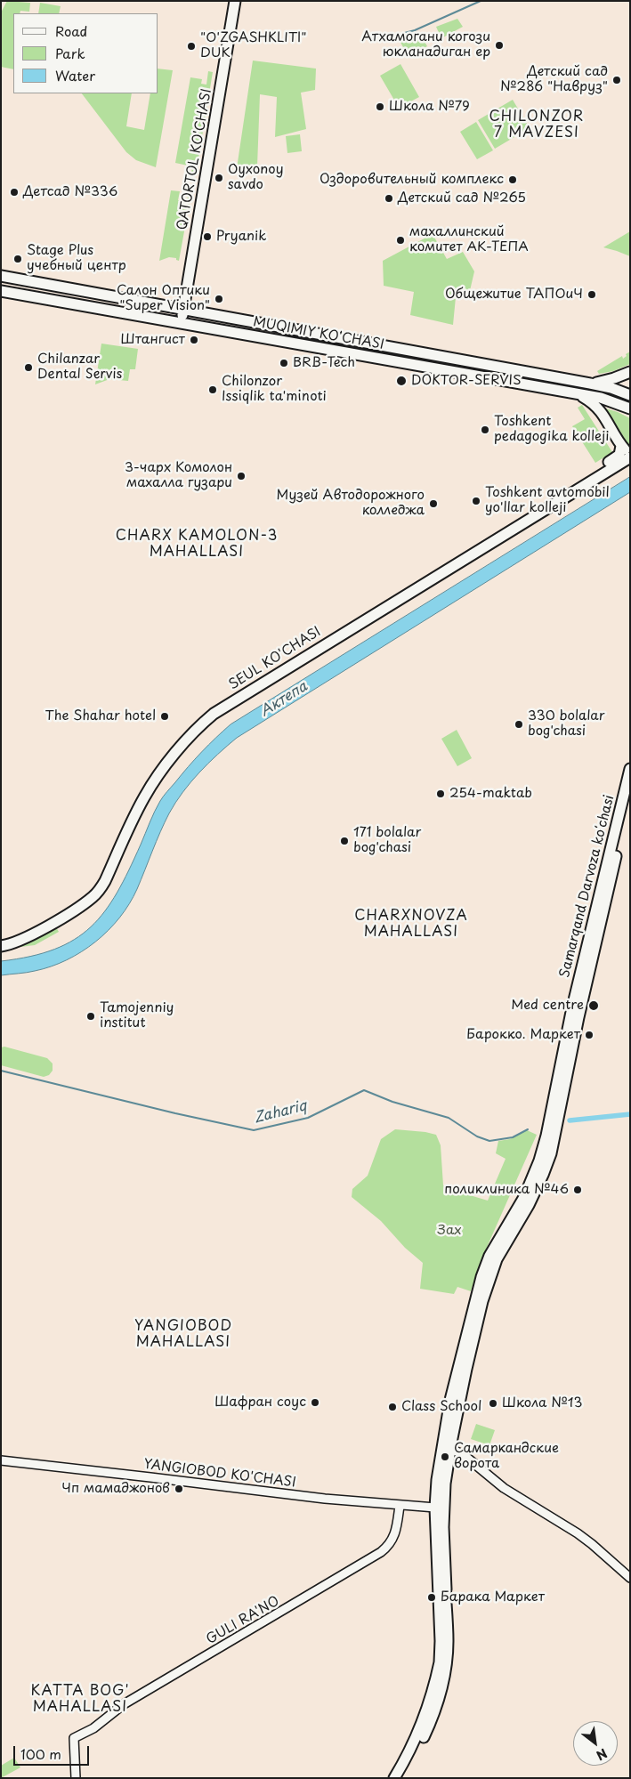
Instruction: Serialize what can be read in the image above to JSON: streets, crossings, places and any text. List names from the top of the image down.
{
  "streets": {
    "main road": [
      "QATORTOL KO'CHASI",
      "MUQIMIY KO'CHASI",
      "SEUL KO'CHASI",
      "Samarqand Darvoza koʻchasi"
    ],
    "street": ["YANGIOBOD KO'CHASI", "GULI RA'NO"]
  },
  "crossings": [
    ["QATORTOL KO'CHASI", "MUQIMIY KO'CHASI"],
    ["Samarqand Darvoza koʻchasi", "YANGIOBOD KO'CHASI"],
    ["YANGIOBOD KO'CHASI", "GULI RA'NO"]
  ],
  "districts": [
    "CHILONZOR 7 MAVZESI",
    "CHARX KAMOLON-3 MAHALLASI",
    "CHARXNOVZA MAHALLASI",
    "YANGIOBOD MAHALLASI",
    "KATTA BOG' MAHALLASI"
  ],
  "water": ["Актепа", "Zahariq"],
  "parks": ["Зах"],
  "places": [
    "Атхамогани когози юкланадиган ер",
    "\"O'ZGASHKLITI\" DUK",
    "Детский сад №286 \"Навруз\"",
    "Школа №79",
    "Oyxonoy savdo",
    "Оздоровительный комплекс",
    "Детсад №336",
    "Детский сад №265",
    "Pryanik",
    "махаллинский комитет АК-ТЕПА",
    "Stage Plus учебный центр",
    "Общежитие ТАПОиЧ",
    "Салон Оптики \"Super Vision\"",
    "Штангист",
    "BRB-Tech",
    "Chilаnzаr Dental Servis",
    "DOKTOR-SERVIS",
    "Chilonzor Issiqlik ta'minoti",
    "Toshkent pedagogika kolleji",
    "3-чарх Комолон махалла гузари",
    "Toshkent avtomobil yo'llar kolleji",
    "Музей Автодорожного колледжа",
    "The Shahar hotel",
    "330 bolalar bog'chasi",
    "254-maktab",
    "171 bolalar bog'chasi",
    "Med centre",
    "Tamojenniy institut",
    "Барокко. Маркет",
    "поликлиника №46",
    "Шафран соус",
    "Школа №13",
    "Class School",
    "Самаркандские ворота",
    "Чп мамаджонов",
    "Барака Маркет"
  ],
  "legend": ["Road", "Park", "Water"],
  "scale_bar": "100 m",
  "north": "bottom right"
}
